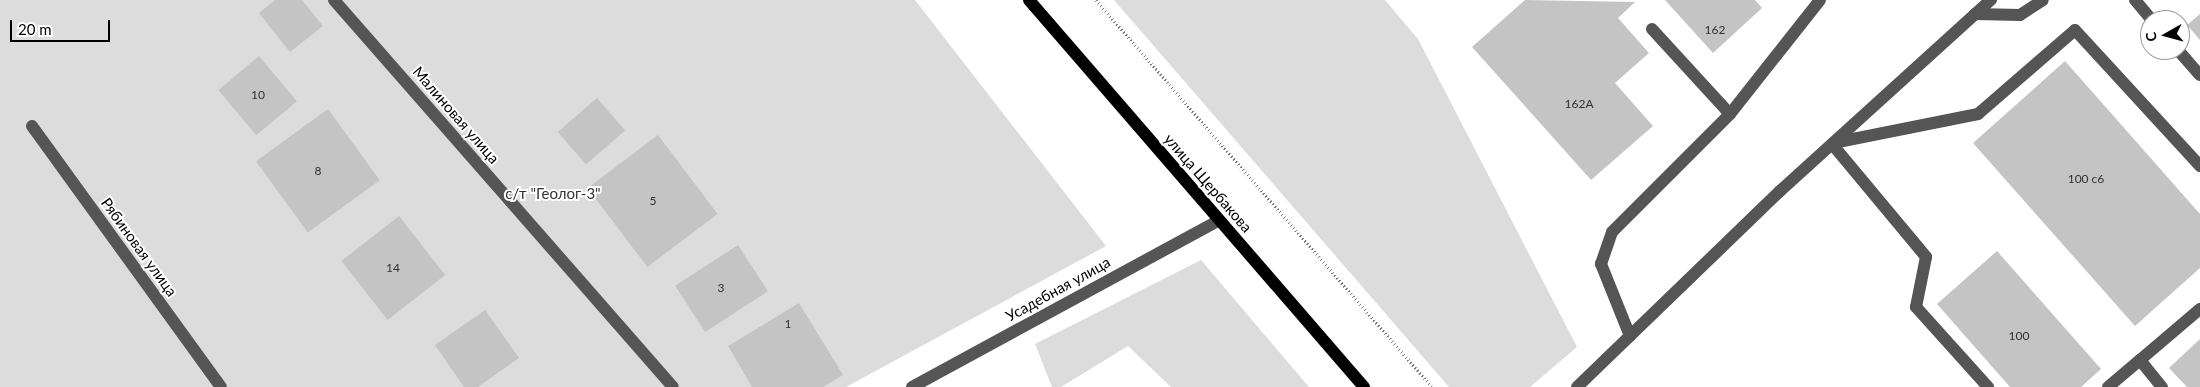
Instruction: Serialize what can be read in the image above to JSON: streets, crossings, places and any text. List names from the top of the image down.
{
  "streets": {
    "main road": ["улица Щербакова"],
    "street": ["Малиновая улица", "Рябиновая улица", "Усадебная улица"]
  },
  "crossings": [
    ["улица Щербакова", "Усадебная улица"]
  ],
  "parks": ["с/т \"Геолог-3\""],
  "house_numbers": [
    "162",
    "10",
    "162А",
    "8",
    "100 с6",
    "5",
    "14",
    "3",
    "1",
    "100"
  ],
  "scale_bar": "20 m",
  "north": "left"
}
